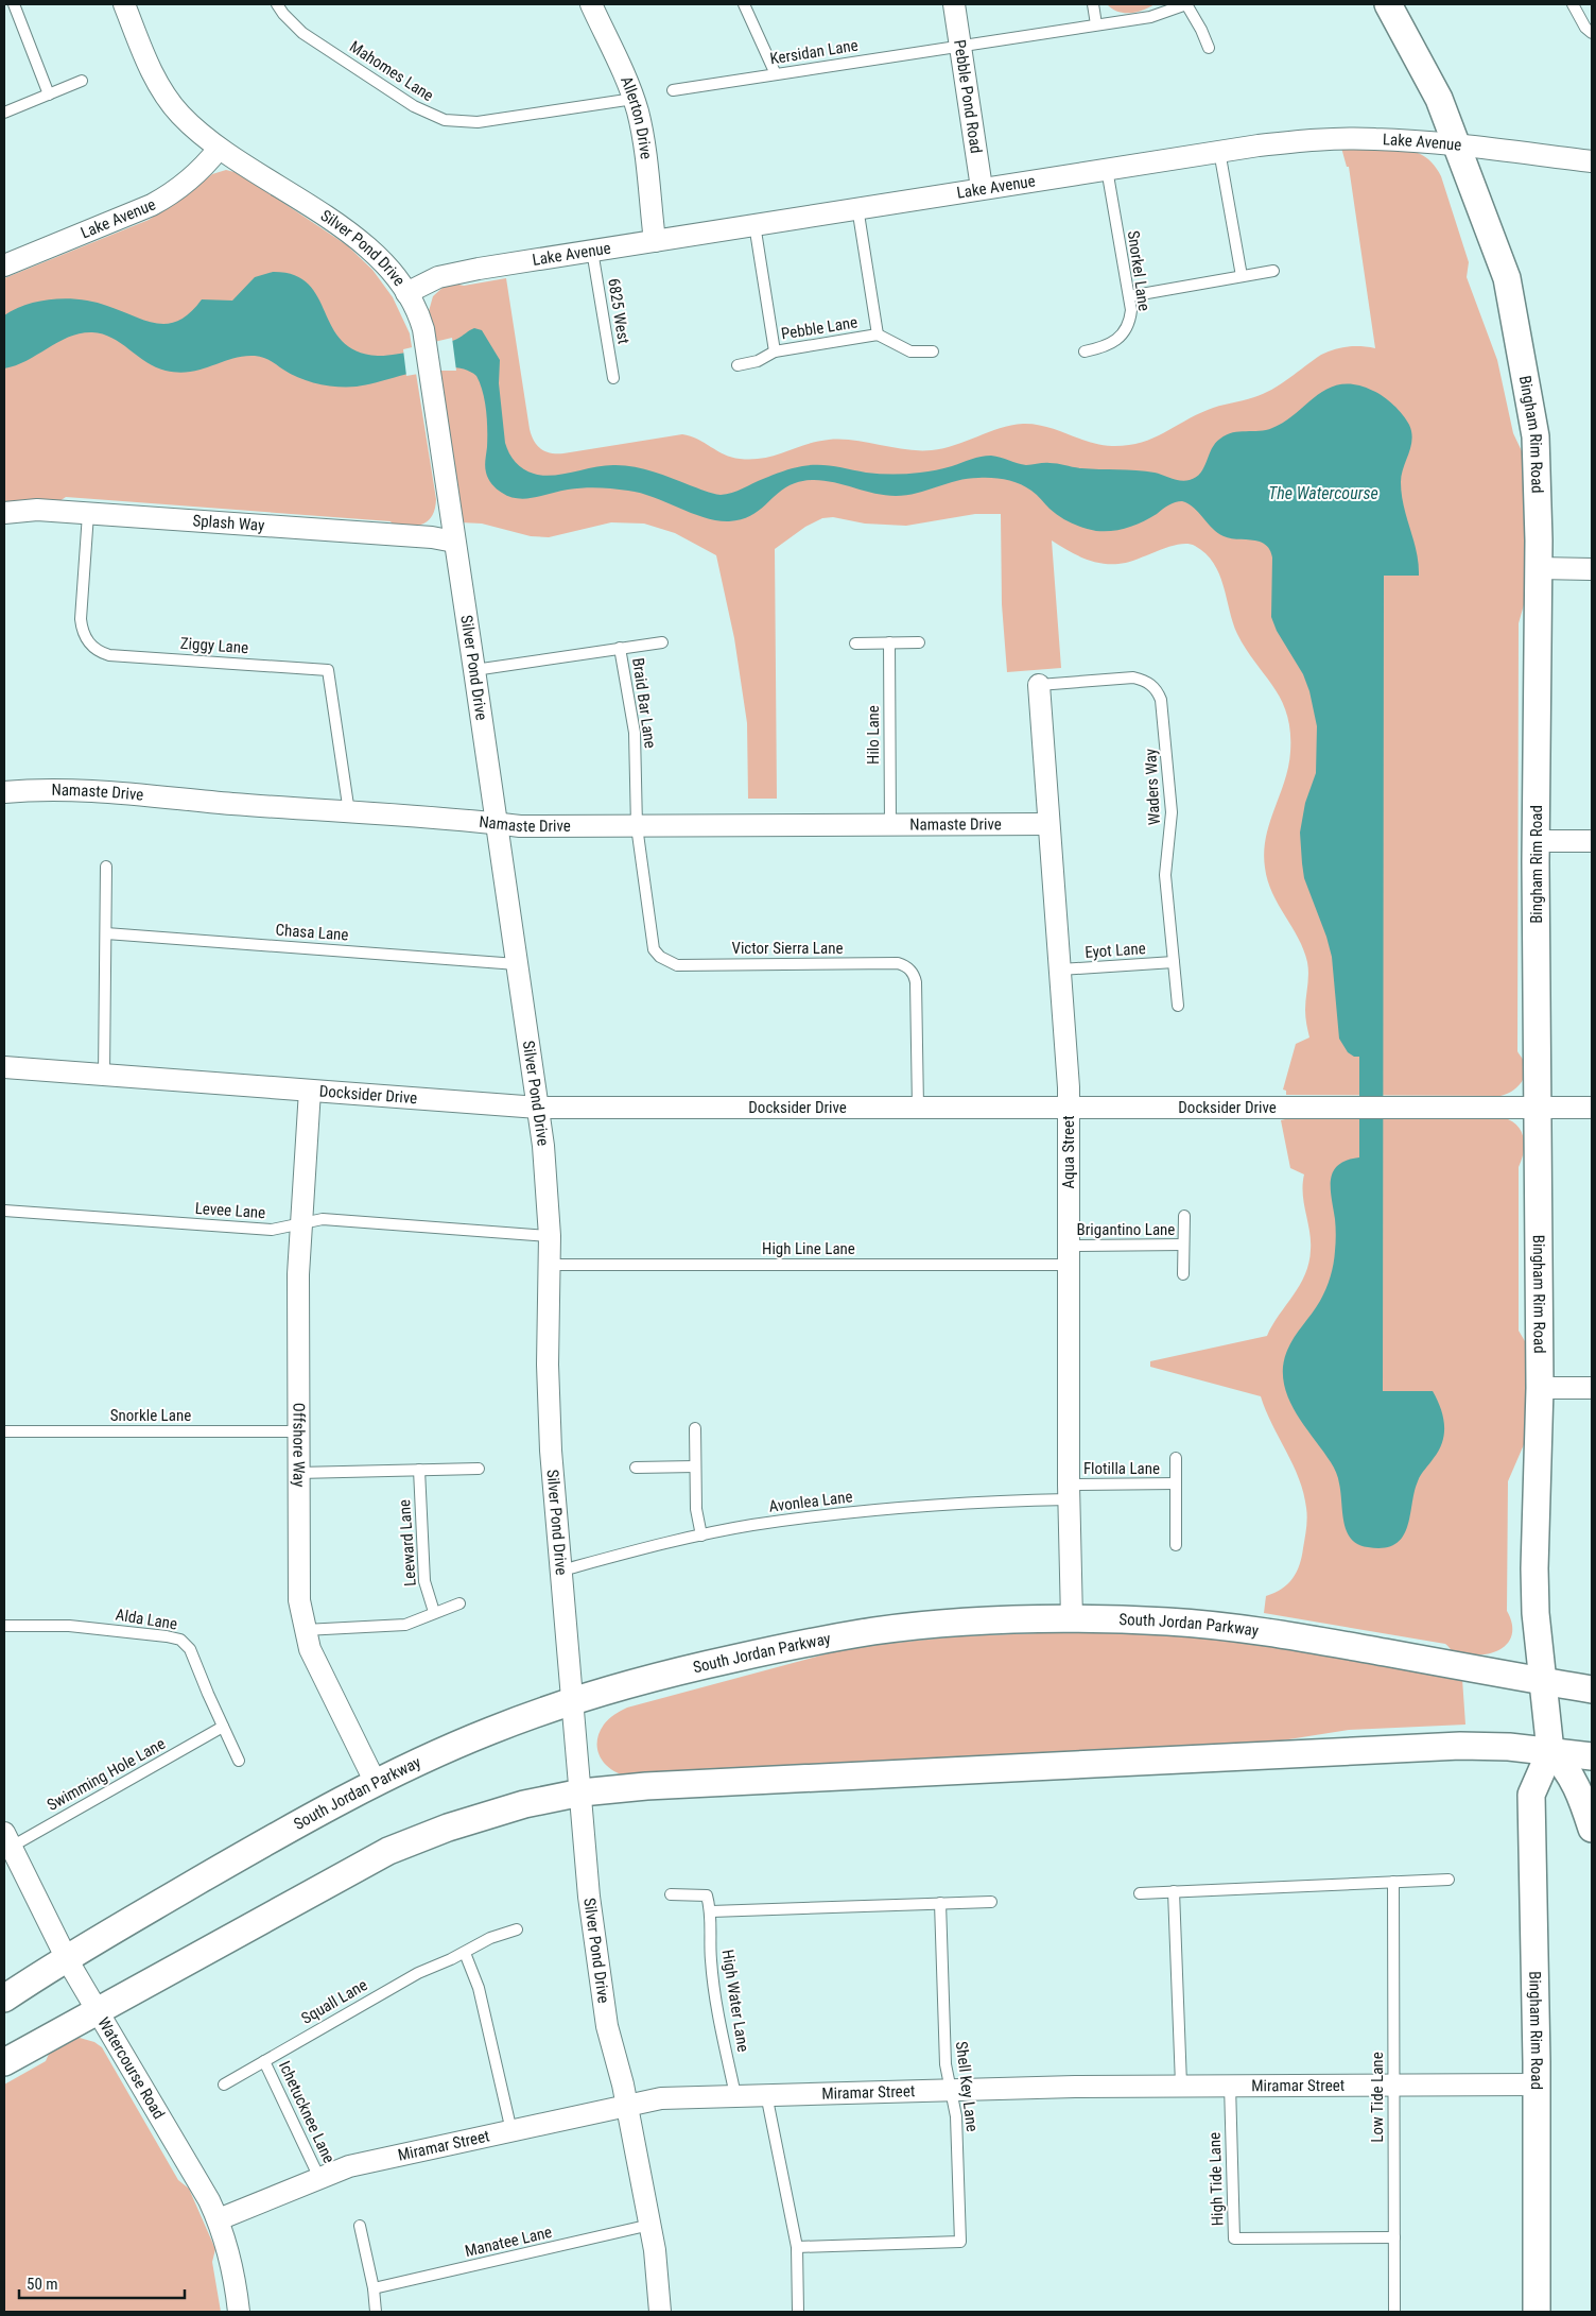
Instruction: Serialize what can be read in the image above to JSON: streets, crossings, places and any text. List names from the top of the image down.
{
  "streets": {
    "street": [
      "Pebble Pond Road",
      "Allerton Drive",
      "Lake Avenue",
      "Silver Pond Drive",
      "Bingham Rim Road",
      "Splash Way",
      "Namaste Drive",
      "Docksider Drive",
      "Aqua Street",
      "Offshore Way",
      "South Jordan Parkway",
      "Watercourse Road",
      "Miramar Street"
    ],
    "lane": [
      "Kersidan Lane",
      "Mahomes Lane",
      "Snorkel Lane",
      "6825 West",
      "Pebble Lane",
      "Ziggy Lane",
      "Braid Bar Lane",
      "Hilo Lane",
      "Waders Way",
      "Chasa Lane",
      "Victor Sierra Lane",
      "Eyot Lane",
      "Levee Lane",
      "Brigantino Lane",
      "High Line Lane",
      "Snorkle Lane",
      "Flotilla Lane",
      "Avonlea Lane",
      "Leeward Lane",
      "Alda Lane",
      "Swimming Hole Lane",
      "High Water Lane",
      "Squall Lane",
      "Shell Key Lane",
      "Low Tide Lane",
      "Ichetucknee Lane",
      "High Tide Lane",
      "Manatee Lane"
    ]
  },
  "crossings": [
    ["Kersidan Lane", "Pebble Pond Road"],
    ["Mahomes Lane", "Allerton Drive"],
    ["Pebble Pond Road", "Lake Avenue"],
    ["Allerton Drive", "Lake Avenue"],
    ["Lake Avenue", "Silver Pond Drive"],
    ["Lake Avenue", "Snorkel Lane"],
    ["Lake Avenue", "6825 West"],
    ["Lake Avenue", "Pebble Lane"],
    ["Lake Avenue", "Bingham Rim Road"],
    ["Silver Pond Drive", "Splash Way"],
    ["Silver Pond Drive", "Braid Bar Lane"],
    ["Silver Pond Drive", "Namaste Drive"],
    ["Silver Pond Drive", "Chasa Lane"],
    ["Silver Pond Drive", "Docksider Drive"],
    ["Silver Pond Drive", "Levee Lane"],
    ["Silver Pond Drive", "High Line Lane"],
    ["Silver Pond Drive", "Avonlea Lane"],
    ["Silver Pond Drive", "South Jordan Parkway"],
    ["Silver Pond Drive", "Miramar Street"],
    ["Silver Pond Drive", "Manatee Lane"],
    ["Bingham Rim Road", "Docksider Drive"],
    ["Bingham Rim Road", "South Jordan Parkway"],
    ["Bingham Rim Road", "Miramar Street"],
    ["Splash Way", "Ziggy Lane"],
    ["Ziggy Lane", "Namaste Drive"],
    ["Braid Bar Lane", "Namaste Drive"],
    ["Braid Bar Lane", "Victor Sierra Lane"],
    ["Hilo Lane", "Namaste Drive"],
    ["Waders Way", "Eyot Lane"],
    ["Waders Way", "Aqua Street"],
    ["Namaste Drive", "Victor Sierra Lane"],
    ["Namaste Drive", "Aqua Street"],
    ["Victor Sierra Lane", "Docksider Drive"],
    ["Eyot Lane", "Aqua Street"],
    ["Docksider Drive", "Aqua Street"],
    ["Docksider Drive", "Offshore Way"],
    ["Aqua Street", "Brigantino Lane"],
    ["Aqua Street", "High Line Lane"],
    ["Aqua Street", "Flotilla Lane"],
    ["Aqua Street", "Avonlea Lane"],
    ["Aqua Street", "South Jordan Parkway"],
    ["Levee Lane", "Offshore Way"],
    ["Brigantino Lane", "High Line Lane"],
    ["Snorkle Lane", "Offshore Way"],
    ["Offshore Way", "South Jordan Parkway"],
    ["Flotilla Lane", "Avonlea Lane"],
    ["Alda Lane", "Swimming Hole Lane"],
    ["South Jordan Parkway", "Watercourse Road"],
    ["Swimming Hole Lane", "Watercourse Road"],
    ["High Water Lane", "Miramar Street"],
    ["Squall Lane", "Ichetucknee Lane"],
    ["Watercourse Road", "Miramar Street"],
    ["Miramar Street", "Shell Key Lane"],
    ["Miramar Street", "Low Tide Lane"],
    ["Miramar Street", "Ichetucknee Lane"],
    ["Miramar Street", "High Tide Lane"],
    ["Low Tide Lane", "High Tide Lane"]
  ],
  "water": ["The Watercourse"],
  "scale_bar": "50 m"
}
